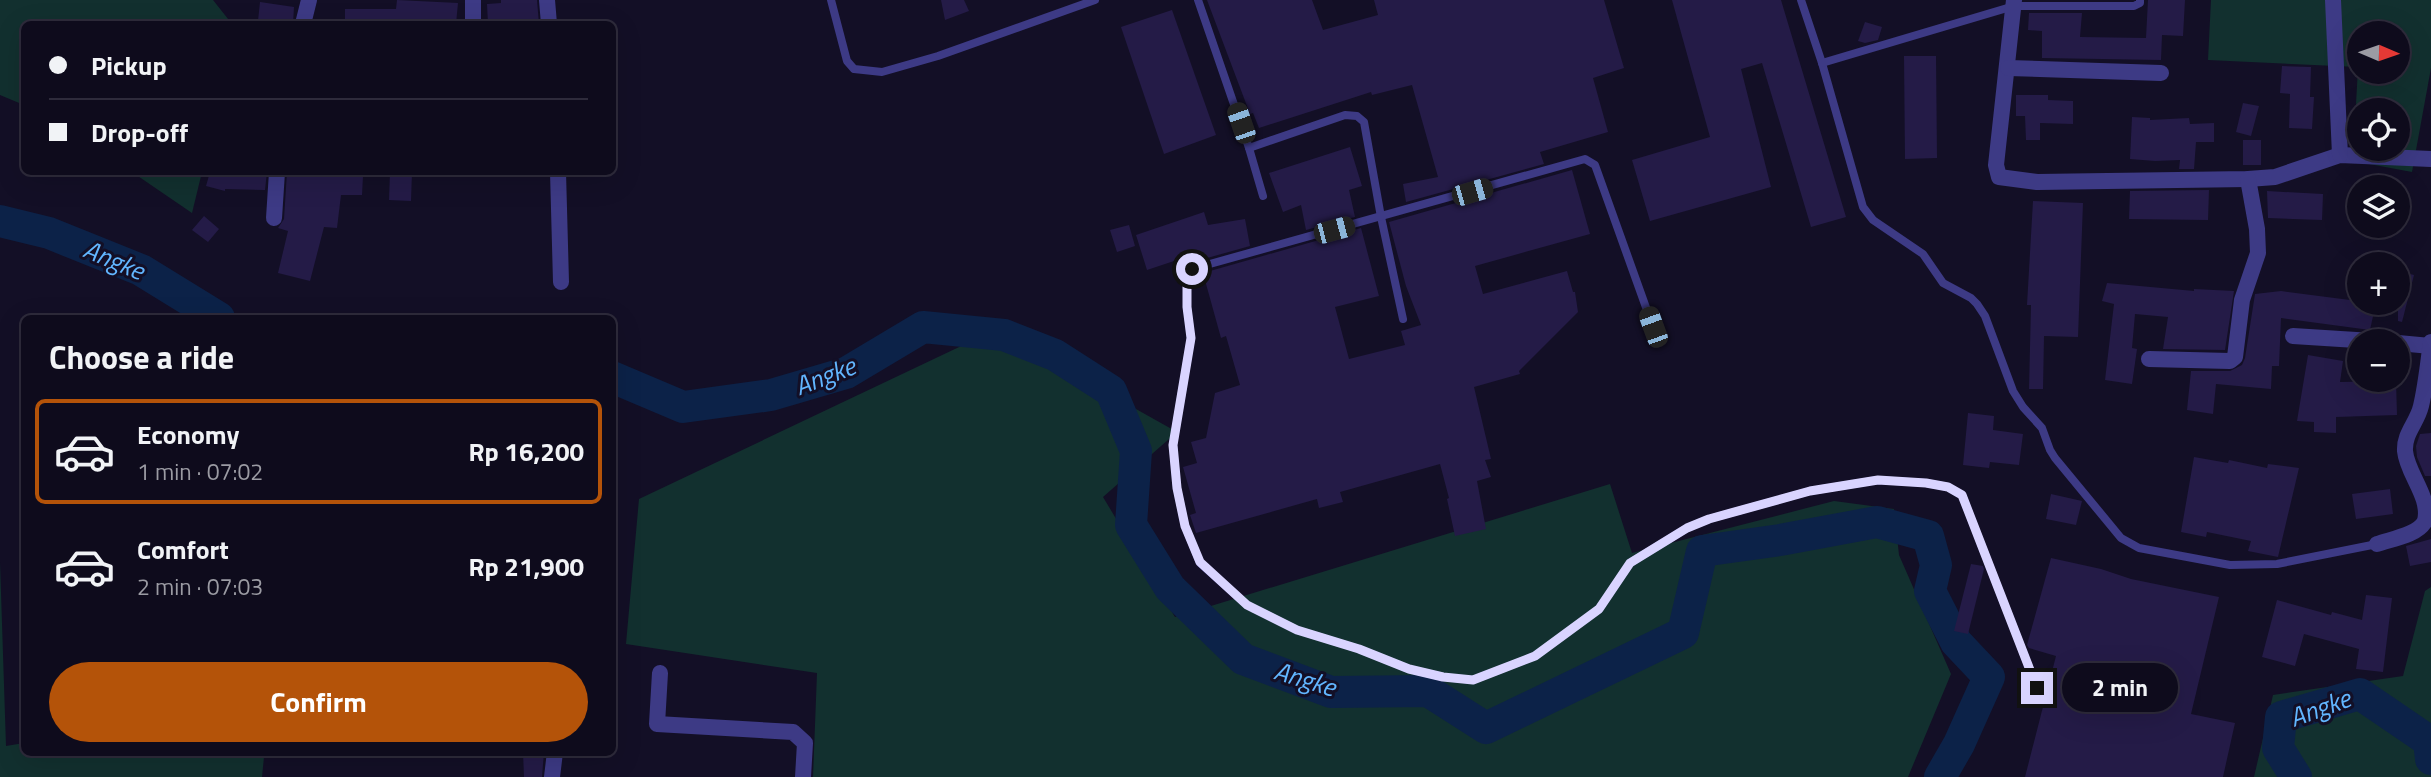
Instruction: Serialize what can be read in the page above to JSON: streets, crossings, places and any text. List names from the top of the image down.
{
  "water": ["Angke"],
  "north": "right",
  "page": {
    "map_buttons": ["+", "−"],
    "banner": ["Pickup", "Drop-off"],
    "heading": "Choose a ride",
    "list": [
      {
        "name": "Economy",
        "note": "1 min · 07:02",
        "value": "Rp 16,200"
      },
      {
        "name": "Comfort",
        "note": "2 min · 07:03",
        "value": "Rp 21,900"
      }
    ],
    "buttons": "Confirm",
    "bubble": "2 min"
  }
}
